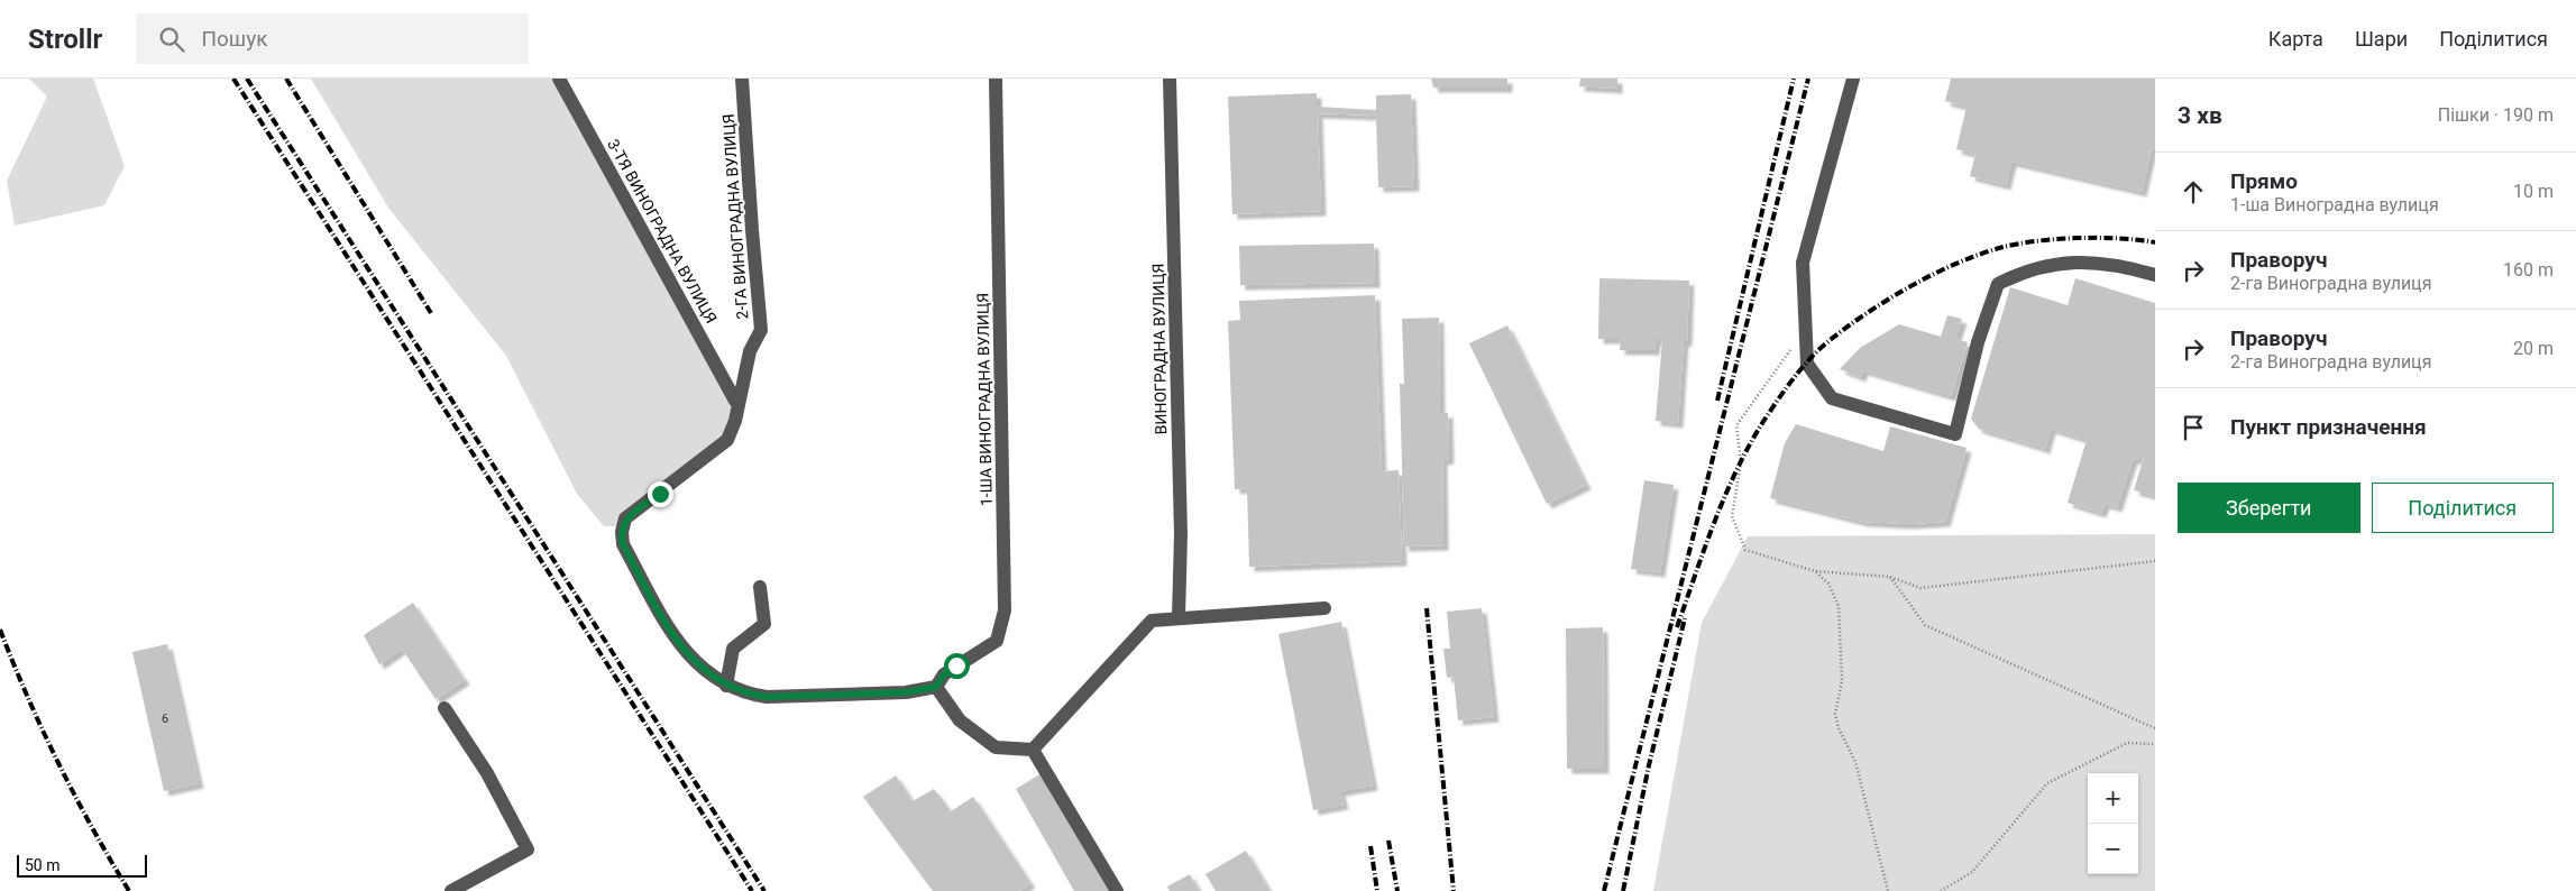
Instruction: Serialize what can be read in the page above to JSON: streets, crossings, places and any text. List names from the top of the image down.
{
  "streets": {
    "street": [
      "2-ГА ВИНОГРАДНА ВУЛИЦЯ",
      "3-ТЯ ВИНОГРАДНА ВУЛИЦЯ",
      "ВИНОГРАДНА ВУЛИЦЯ",
      "1-ША ВИНОГРАДНА ВУЛИЦЯ"
    ]
  },
  "crossings": [
    ["2-ГА ВИНОГРАДНА ВУЛИЦЯ", "1-ША ВИНОГРАДНА ВУЛИЦЯ"]
  ],
  "house_numbers": ["6"],
  "scale_bar": "50 m",
  "page": {
    "header": "Strollr",
    "search": "Пошук",
    "nav": ["Карта", "Шари", "Поділитися"],
    "heading": ["3 хв", "Пішки · 190 m"],
    "list": [
      ["Прямо", "1-ша Виноградна вулиця", "10 m"],
      ["Праворуч", "2-га Виноградна вулиця", "160 m"],
      ["Праворуч", "2-га Виноградна вулиця", "20 m"],
      "Пункт призначення"
    ],
    "buttons": ["Зберегти", "Поділитися"],
    "map_buttons": ["+", "−"],
    "scale": "50 m"
  }
}
